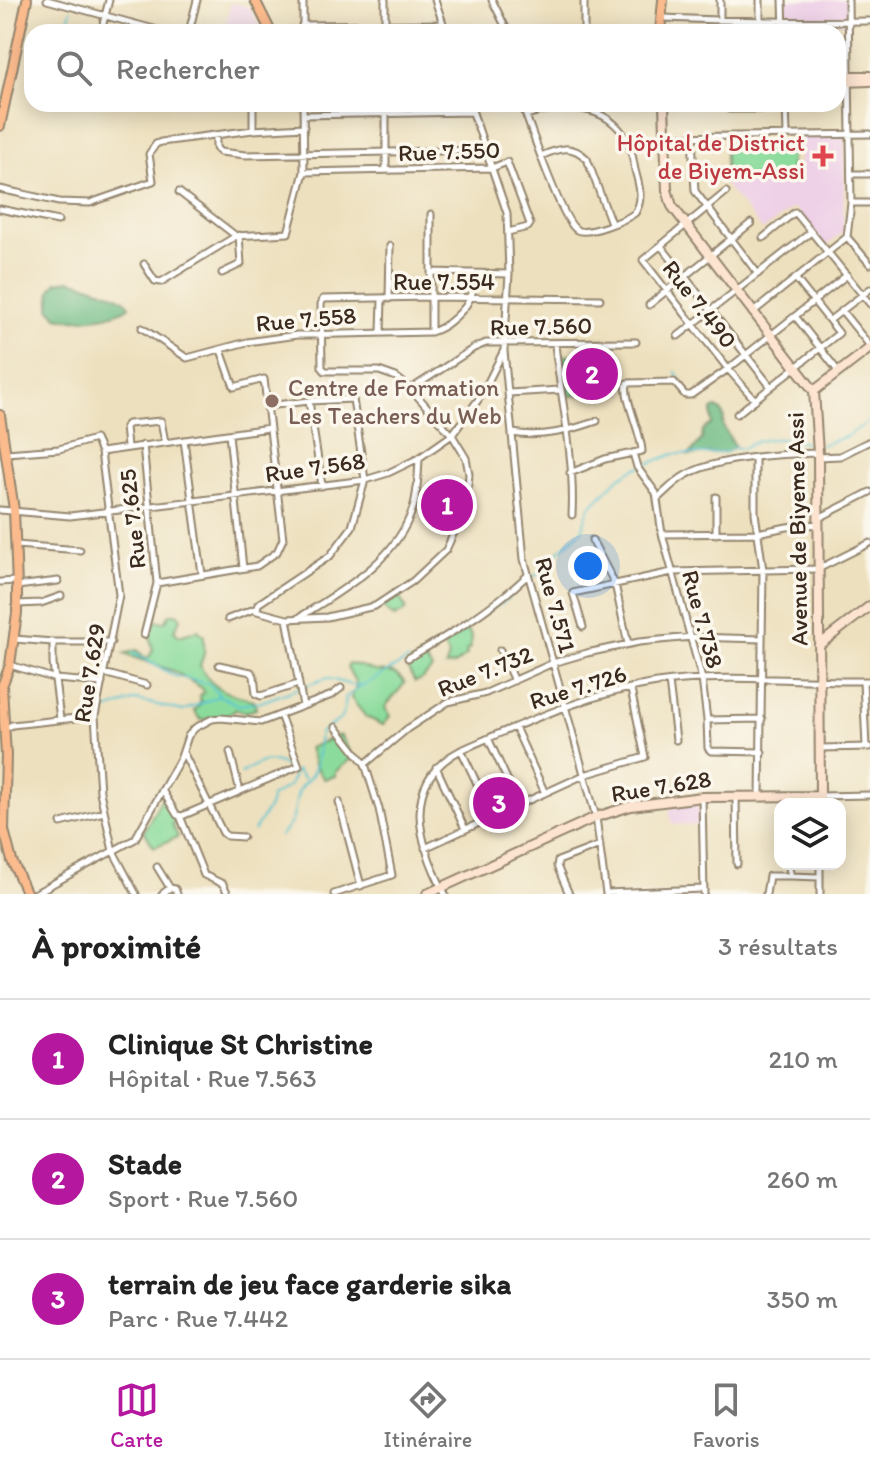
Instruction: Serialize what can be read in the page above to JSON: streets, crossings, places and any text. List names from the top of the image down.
{
  "streets": {
    "main road": ["Avenue de Biyeme Assi", "Rue 7.628"],
    "street": [
      "Rue 7.550",
      "Rue 7.554",
      "Rue 7.490",
      "Rue 7.558",
      "Rue 7.560",
      "Rue 7.568",
      "Rue 7.625",
      "Rue 7.571",
      "Rue 7.738",
      "Rue 7.732",
      "Rue 7.629",
      "Rue 7.726"
    ]
  },
  "crossings": [
    ["Rue 7.550", "Rue 7.568"],
    ["Rue 7.554", "Rue 7.558"],
    ["Rue 7.554", "Rue 7.568"],
    ["Rue 7.490", "Avenue de Biyeme Assi"],
    ["Rue 7.560", "Rue 7.568"],
    ["Rue 7.568", "Rue 7.625"],
    ["Rue 7.568", "Rue 7.571"],
    ["Rue 7.568", "Rue 7.629"],
    ["Avenue de Biyeme Assi", "Rue 7.726"],
    ["Rue 7.571", "Rue 7.732"],
    ["Rue 7.571", "Rue 7.726"],
    ["Rue 7.571", "Rue 7.628"],
    ["Rue 7.738", "Rue 7.732"],
    ["Rue 7.738", "Rue 7.726"]
  ],
  "places": {
    "health": ["Hôpital de District de Biyem-Assi"],
    "other": ["Centre de Formation Les Teachers du Web"]
  },
  "page": {
    "search": "Rechercher",
    "pins": ["2", "1", "3"],
    "heading": ["À proximité", "3 résultats"],
    "list": [
      {
        "mark": "1",
        "name": "Clinique St Christine",
        "note": "Hôpital · Rue 7.563",
        "value": "210 m"
      },
      {
        "mark": "2",
        "name": "Stade",
        "note": "Sport · Rue 7.560",
        "value": "260 m"
      },
      {
        "mark": "3",
        "name": "terrain de jeu face garderie sika",
        "note": "Parc · Rue 7.442",
        "value": "350 m"
      }
    ],
    "nav": ["Carte", "Itinéraire", "Favoris"]
  }
}
